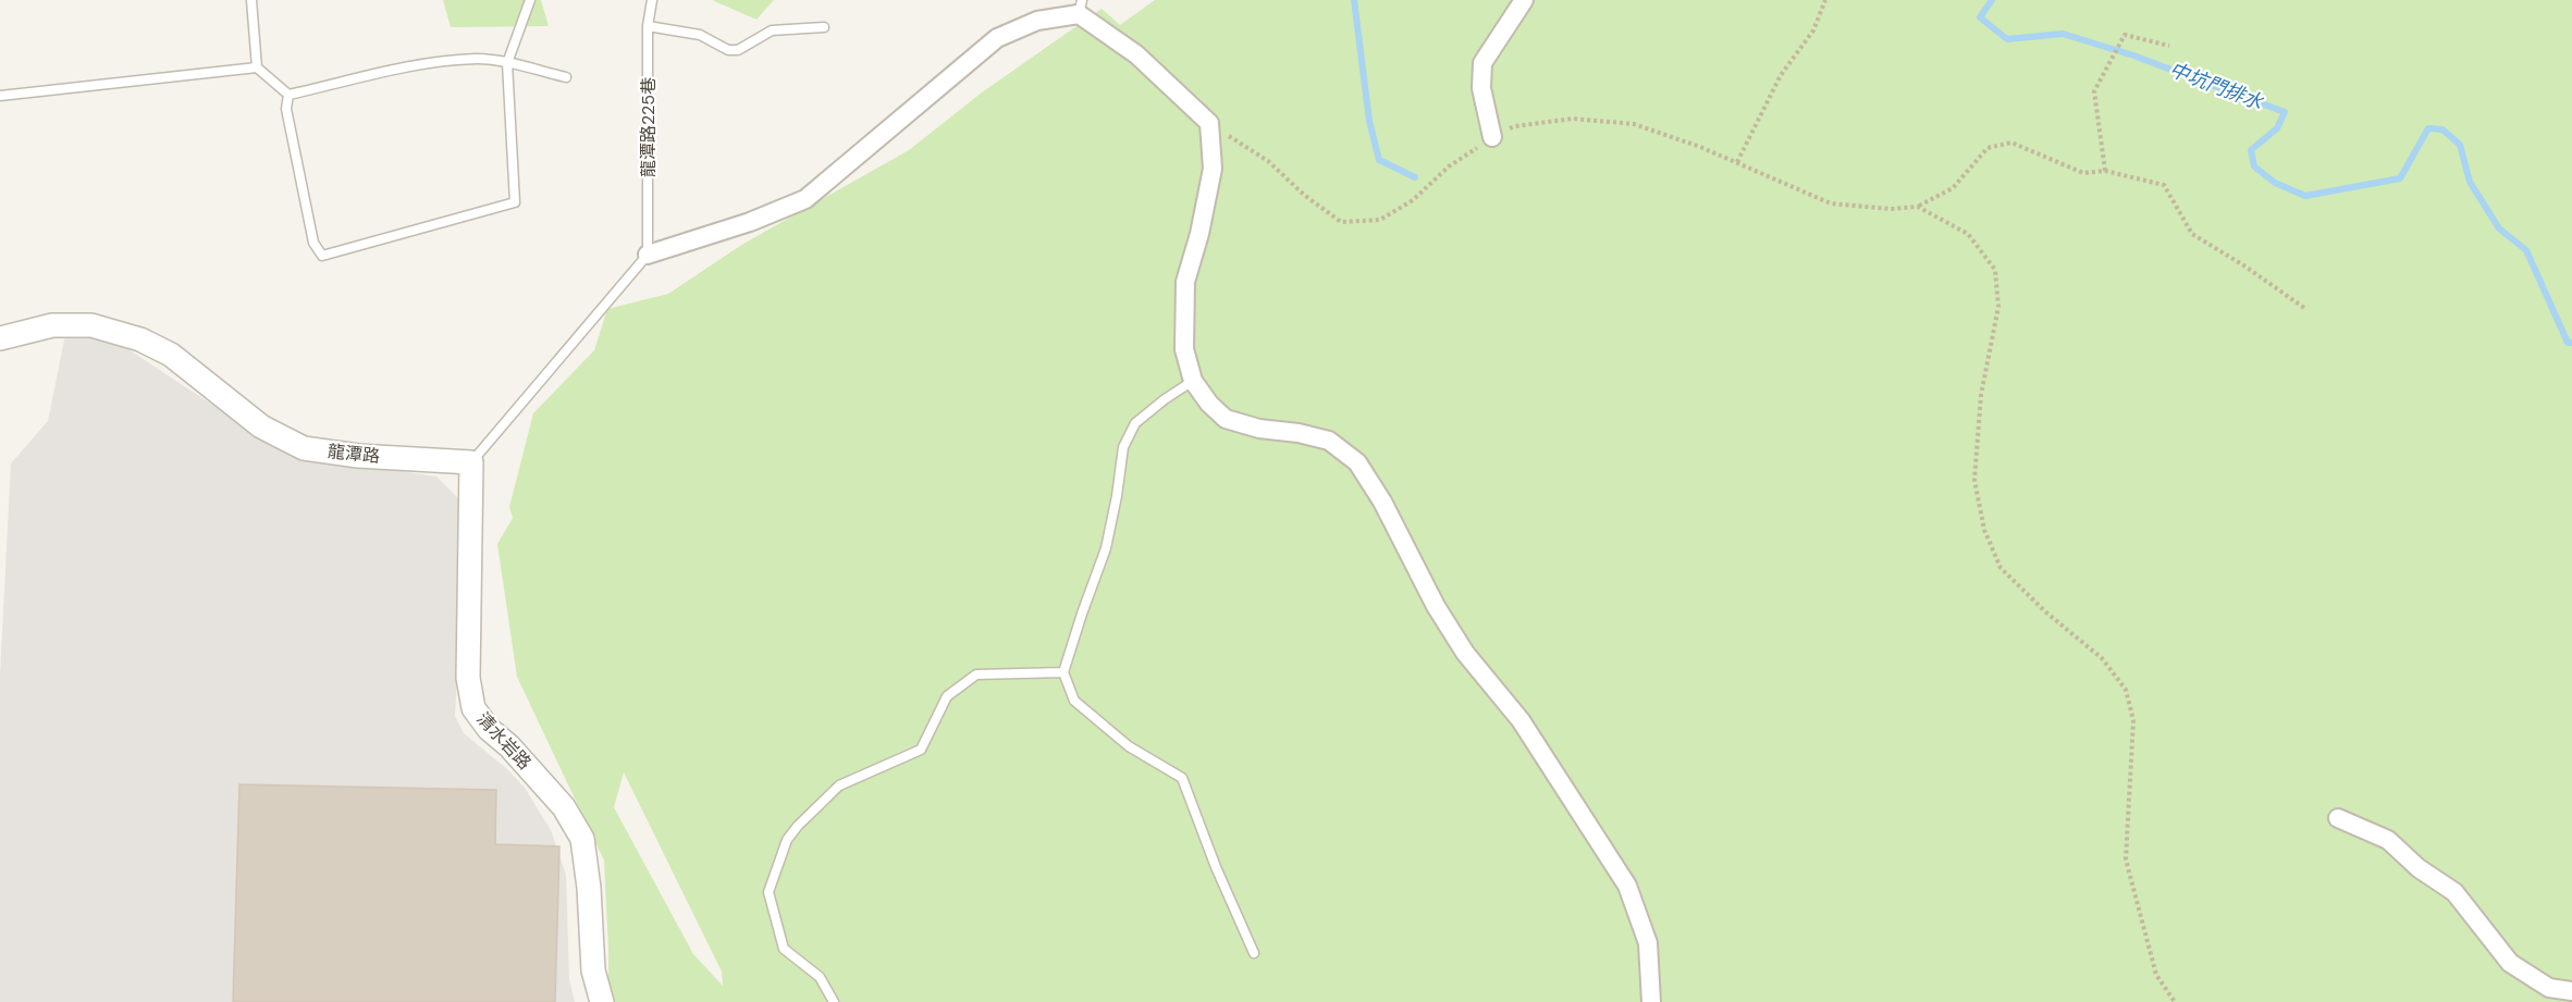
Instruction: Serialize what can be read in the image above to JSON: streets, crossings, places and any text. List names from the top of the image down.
{
  "streets": {
    "street": ["龍潭路", "清水岩路"],
    "lane": ["龍潭路225巷"]
  },
  "crossings": [
    ["龍潭路", "清水岩路"]
  ],
  "water": ["中坑門排水"]
}
